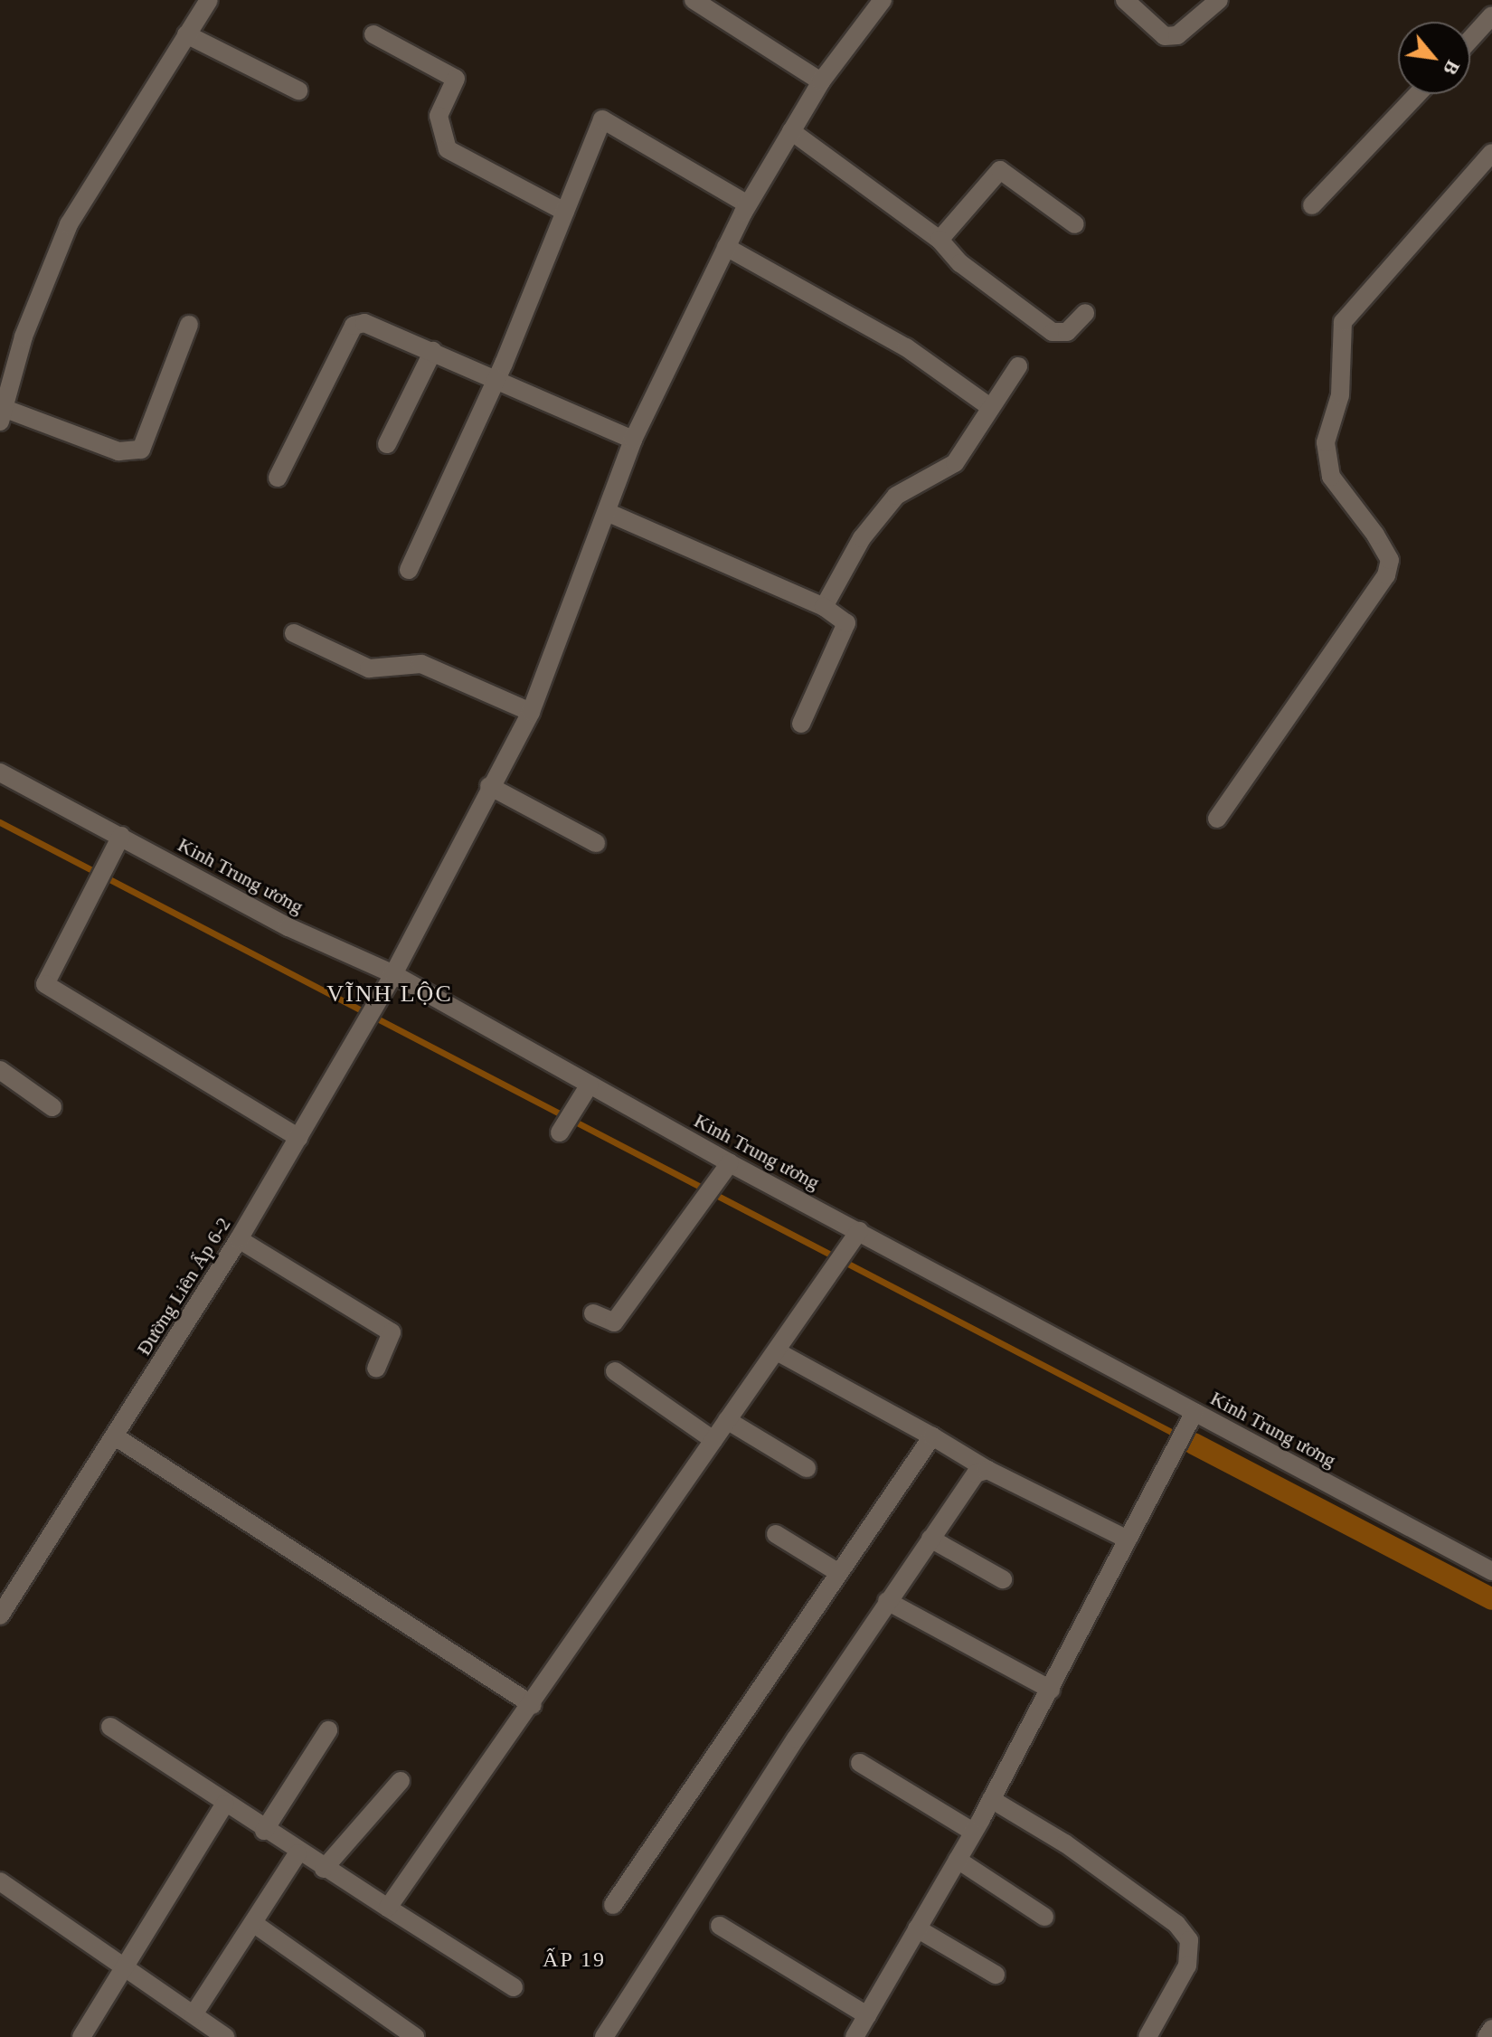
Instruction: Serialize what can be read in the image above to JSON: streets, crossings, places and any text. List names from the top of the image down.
{
  "streets": {
    "street": ["Kinh Trung ương", "Đường Liên Ấp 6-2"]
  },
  "crossings": [
    ["Kinh Trung ương", "Đường Liên Ấp 6-2"]
  ],
  "districts": ["VĨNH LỘC", "ẤP 19"],
  "north": "bottom right"
}
